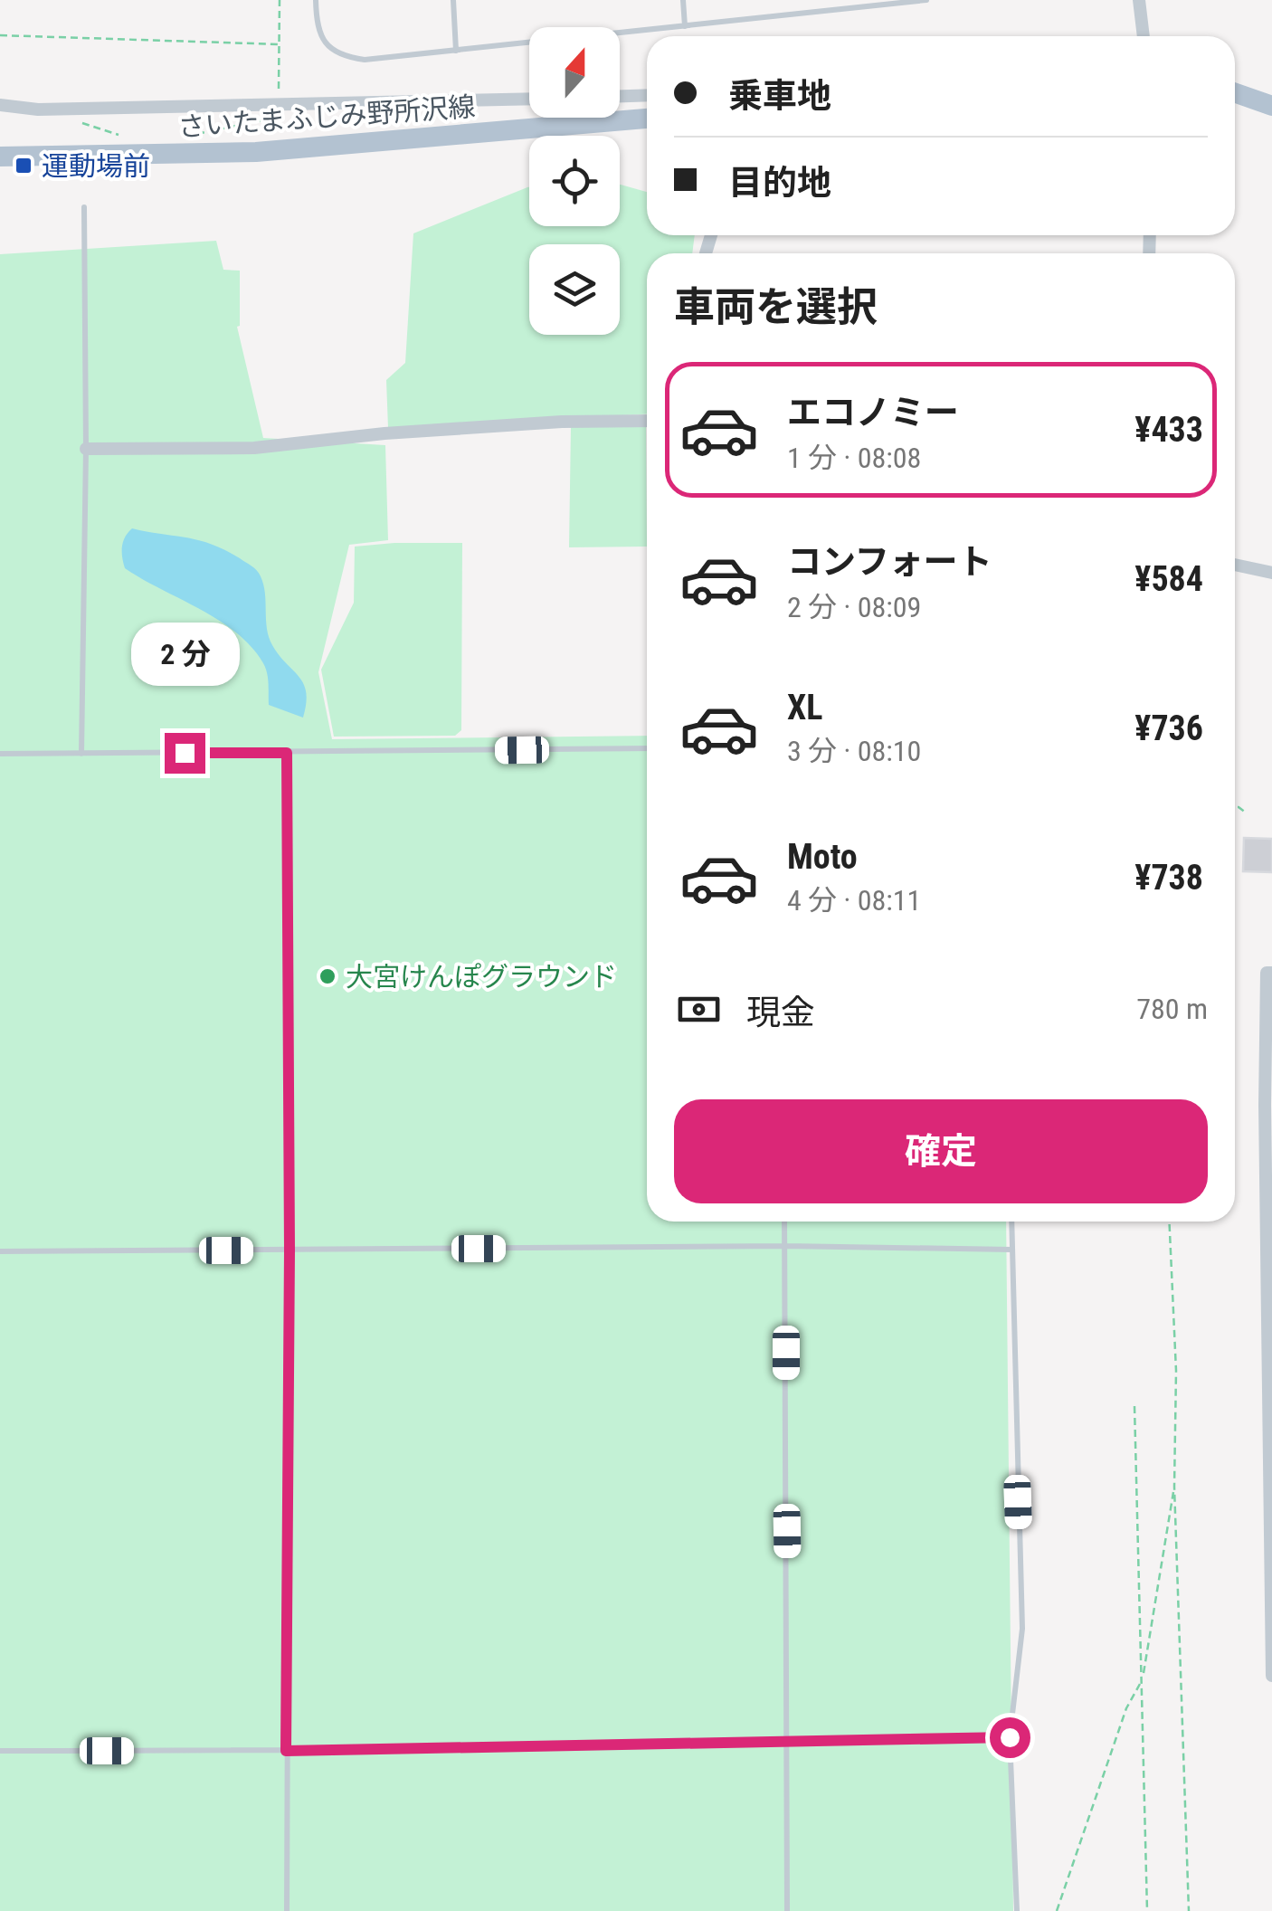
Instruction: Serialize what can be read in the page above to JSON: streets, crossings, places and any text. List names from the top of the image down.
{
  "streets": {
    "main road": ["さいたまふじみ野所沢線"]
  },
  "places": {
    "transit": ["運動場前"],
    "other": ["大宮けんぽグラウンド"]
  },
  "north": "top",
  "page": {
    "banner": ["乗車地", "目的地"],
    "heading": "車両を選択",
    "list": [
      {
        "name": "エコノミー",
        "note": "1 分 · 08:08",
        "value": "¥433"
      },
      {
        "name": "コンフォート",
        "note": "2 分 · 08:09",
        "value": "¥584"
      },
      {
        "name": "XL",
        "note": "3 分 · 08:10",
        "value": "¥736"
      },
      {
        "name": "Moto",
        "note": "4 分 · 08:11",
        "value": "¥738"
      }
    ],
    "bubble": "2 分",
    "pay": ["現金", "780 m"],
    "buttons": "確定"
  }
}
